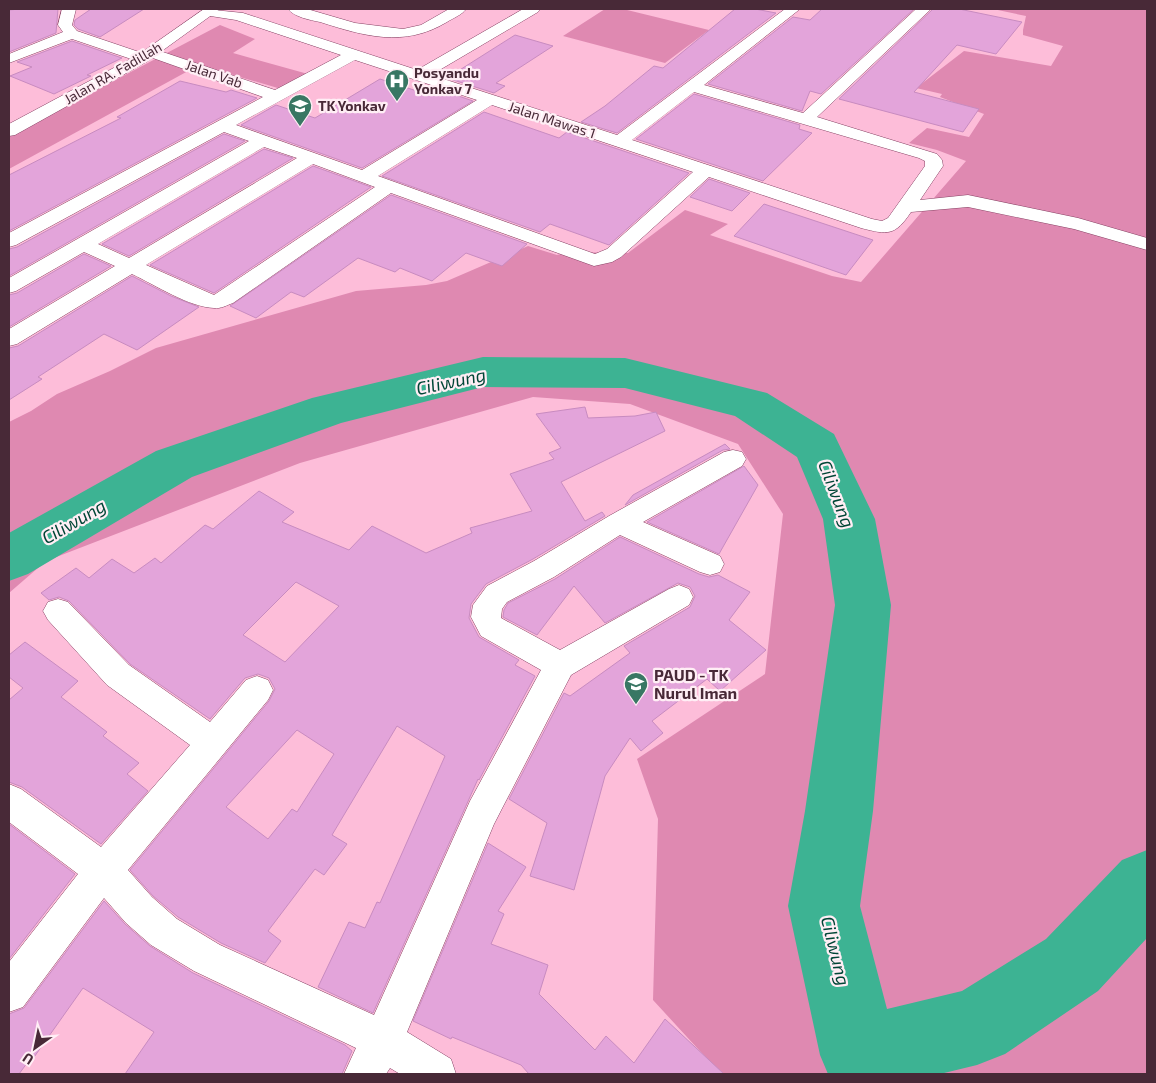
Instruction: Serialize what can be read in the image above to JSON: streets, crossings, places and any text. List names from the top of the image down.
{
  "streets": {
    "street": ["Jalan RA. Fadillah", "Jalan Vab", "Jalan Mawas 1"]
  },
  "crossings": [
    ["Jalan RA. Fadillah", "Jalan Vab"],
    ["Jalan RA. Fadillah", "Jalan Mawas 1"]
  ],
  "water": ["Ciliwung"],
  "places": {
    "hospital": ["Posyandu Yonkav 7"],
    "school or university": ["TK Yonkav", "PAUD - TK Nurul Iman"]
  },
  "north": "bottom left"
}
